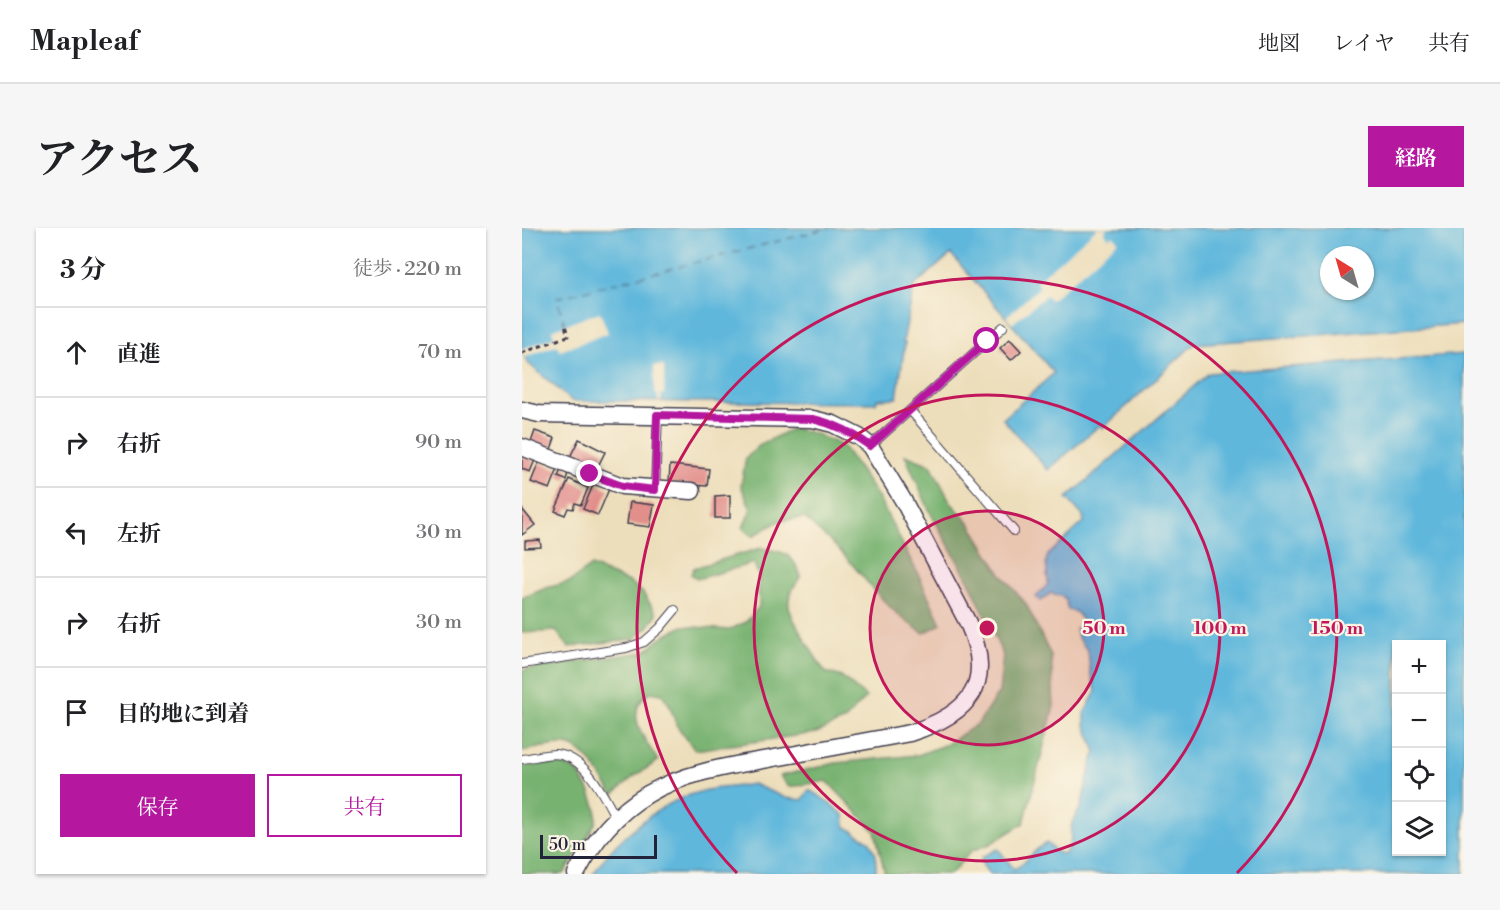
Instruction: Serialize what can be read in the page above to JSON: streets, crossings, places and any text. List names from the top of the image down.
{
  "scale_bar": "50 m",
  "north": "top left",
  "page": {
    "header": "Mapleaf",
    "nav": ["地図", "レイヤ", "共有"],
    "title": "アクセス",
    "buttons": [
      "経路",
      ["保存", "共有"]
    ],
    "heading": ["3 分", "徒歩 · 220 m"],
    "list": [
      ["直進", "70 m"],
      ["右折", "90 m"],
      ["左折", "30 m"],
      ["右折", "30 m"],
      "目的地に到着"
    ],
    "map_buttons": ["+", "−"],
    "scale": "50 m"
  },
  "rings": ["50 m", "100 m", "150 m"]
}
